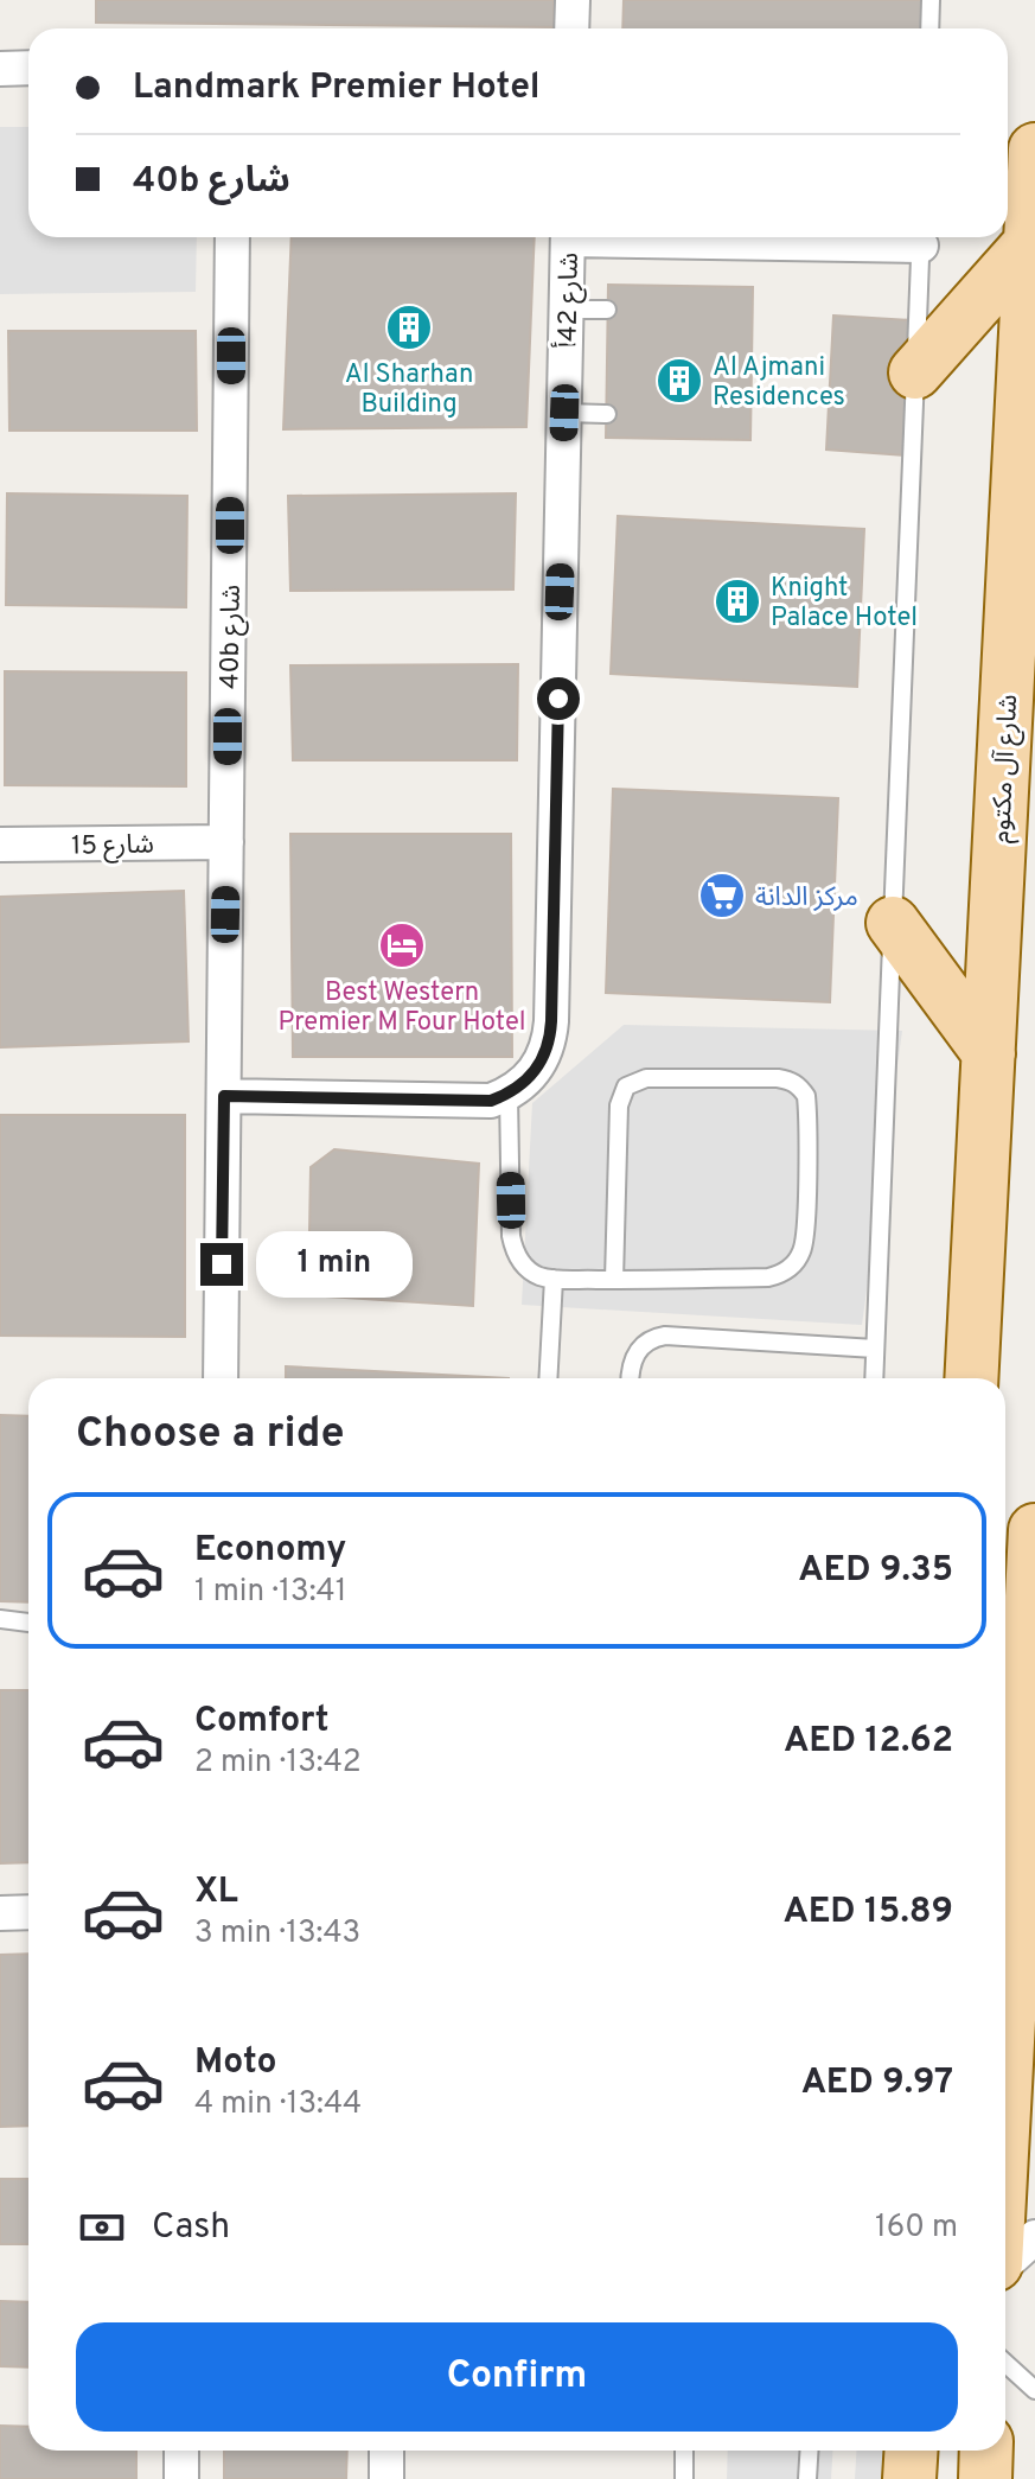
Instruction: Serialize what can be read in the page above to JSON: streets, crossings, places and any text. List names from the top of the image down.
{
  "streets": {
    "main road": ["شارع آل مكتوم"],
    "street": ["شارع 42أ", "40b شارع", "شارع 15"]
  },
  "crossings": [
    ["40b شارع", "شارع 15"]
  ],
  "places": {
    "building": ["Al Sharhan Building", "Al Ajmani Residences", "Knight Palace Hotel"],
    "supermarket": ["مركز الدانة"],
    "hotel": ["Best Western Premier M Four Hotel"]
  },
  "page": {
    "banner": ["Landmark Premier Hotel", "40b شارع"],
    "bubble": "1 min",
    "heading": "Choose a ride",
    "list": [
      {
        "name": "Economy",
        "note": "1 min · 13:41",
        "value": "AED 9.35"
      },
      {
        "name": "Comfort",
        "note": "2 min · 13:42",
        "value": "AED 12.62"
      },
      {
        "name": "XL",
        "note": "3 min · 13:43",
        "value": "AED 15.89"
      },
      {
        "name": "Moto",
        "note": "4 min · 13:44",
        "value": "AED 9.97"
      }
    ],
    "pay": ["Cash", "160 m"],
    "buttons": "Confirm"
  }
}
